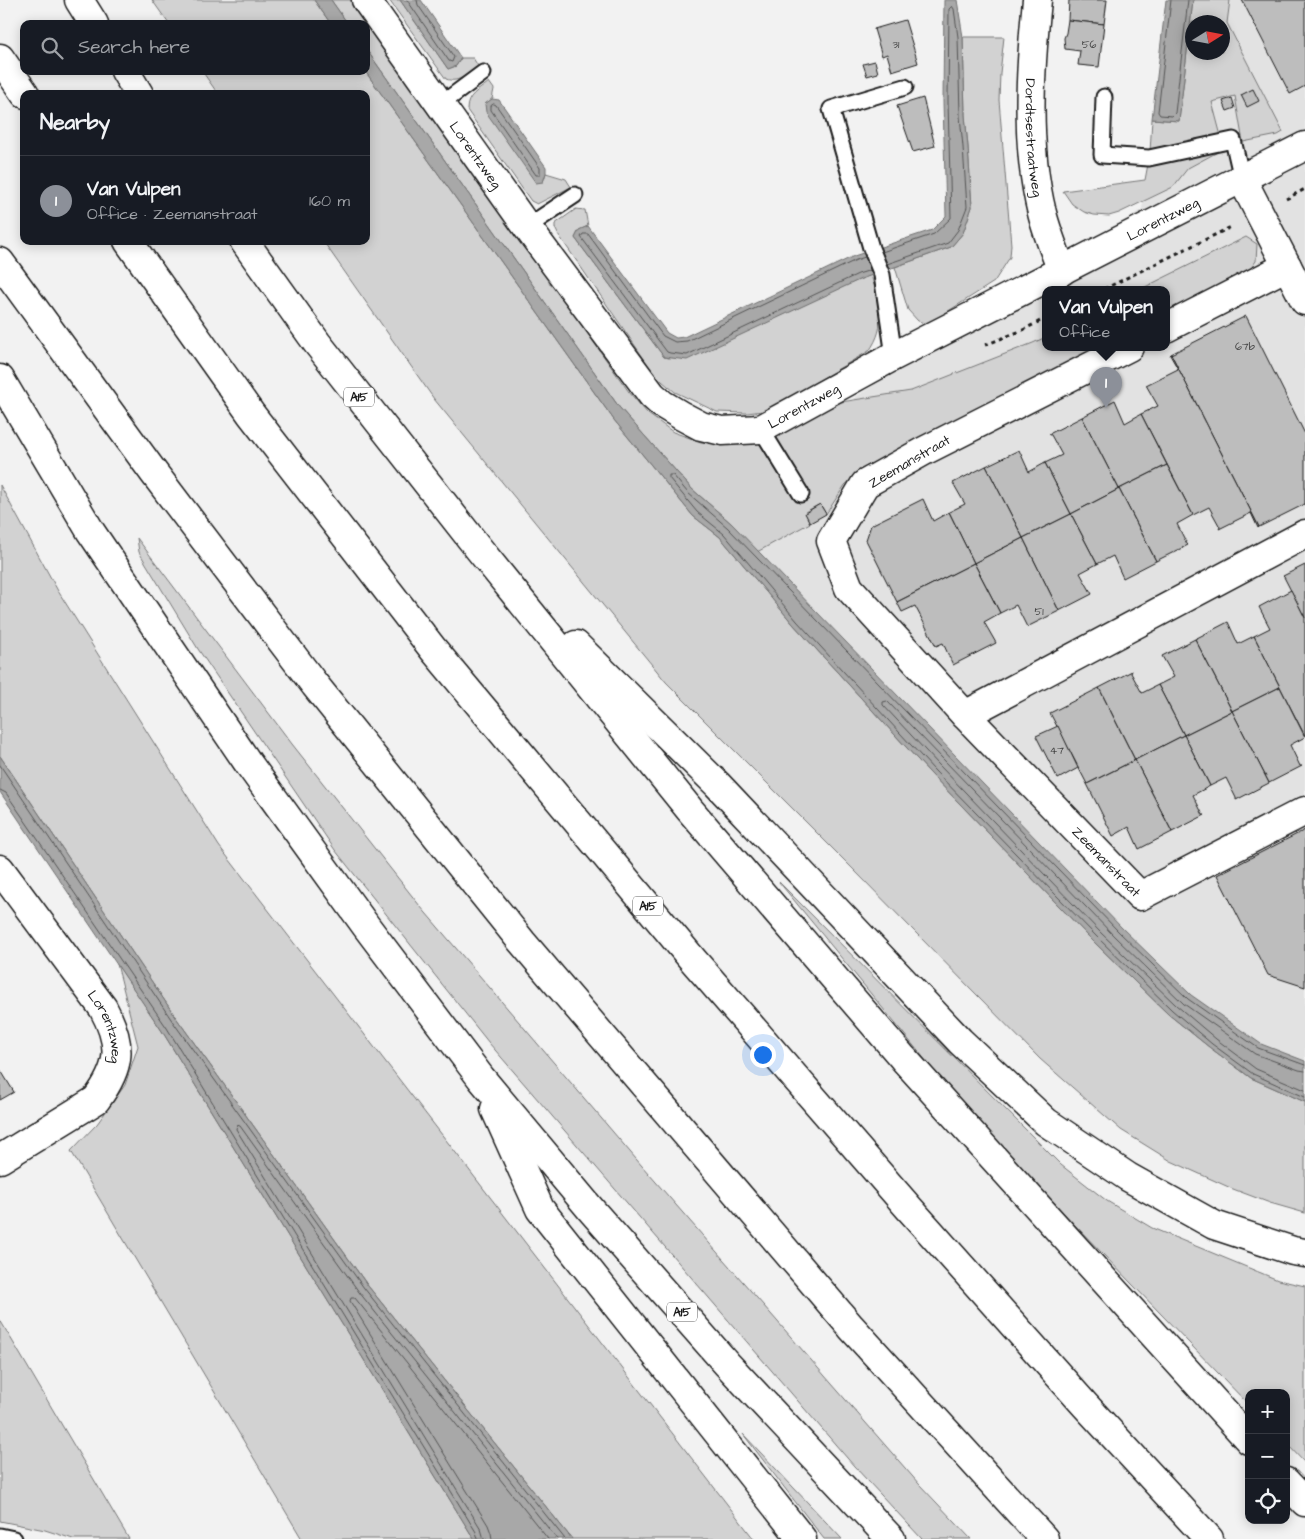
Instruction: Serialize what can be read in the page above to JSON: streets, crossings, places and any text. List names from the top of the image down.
{
  "streets": {
    "main road": [
      "Dordtsestraatweg",
      "Lorentzweg",
      "A15",
      "Zeemanstraat"
    ]
  },
  "crossings": [
    ["Dordtsestraatweg", "Lorentzweg"]
  ],
  "house_numbers": [
    "31",
    "56",
    "67b",
    "51",
    "47"
  ],
  "north": "right",
  "page": {
    "search": "Search here",
    "heading": "Nearby",
    "list": [
      {
        "mark": "1",
        "name": "Van Vulpen",
        "note": "Office · Zeemanstraat",
        "value": "160 m"
      }
    ],
    "popup": ["Van Vulpen", "Office"],
    "pins": "1",
    "map_buttons": ["+", "−"]
  }
}
